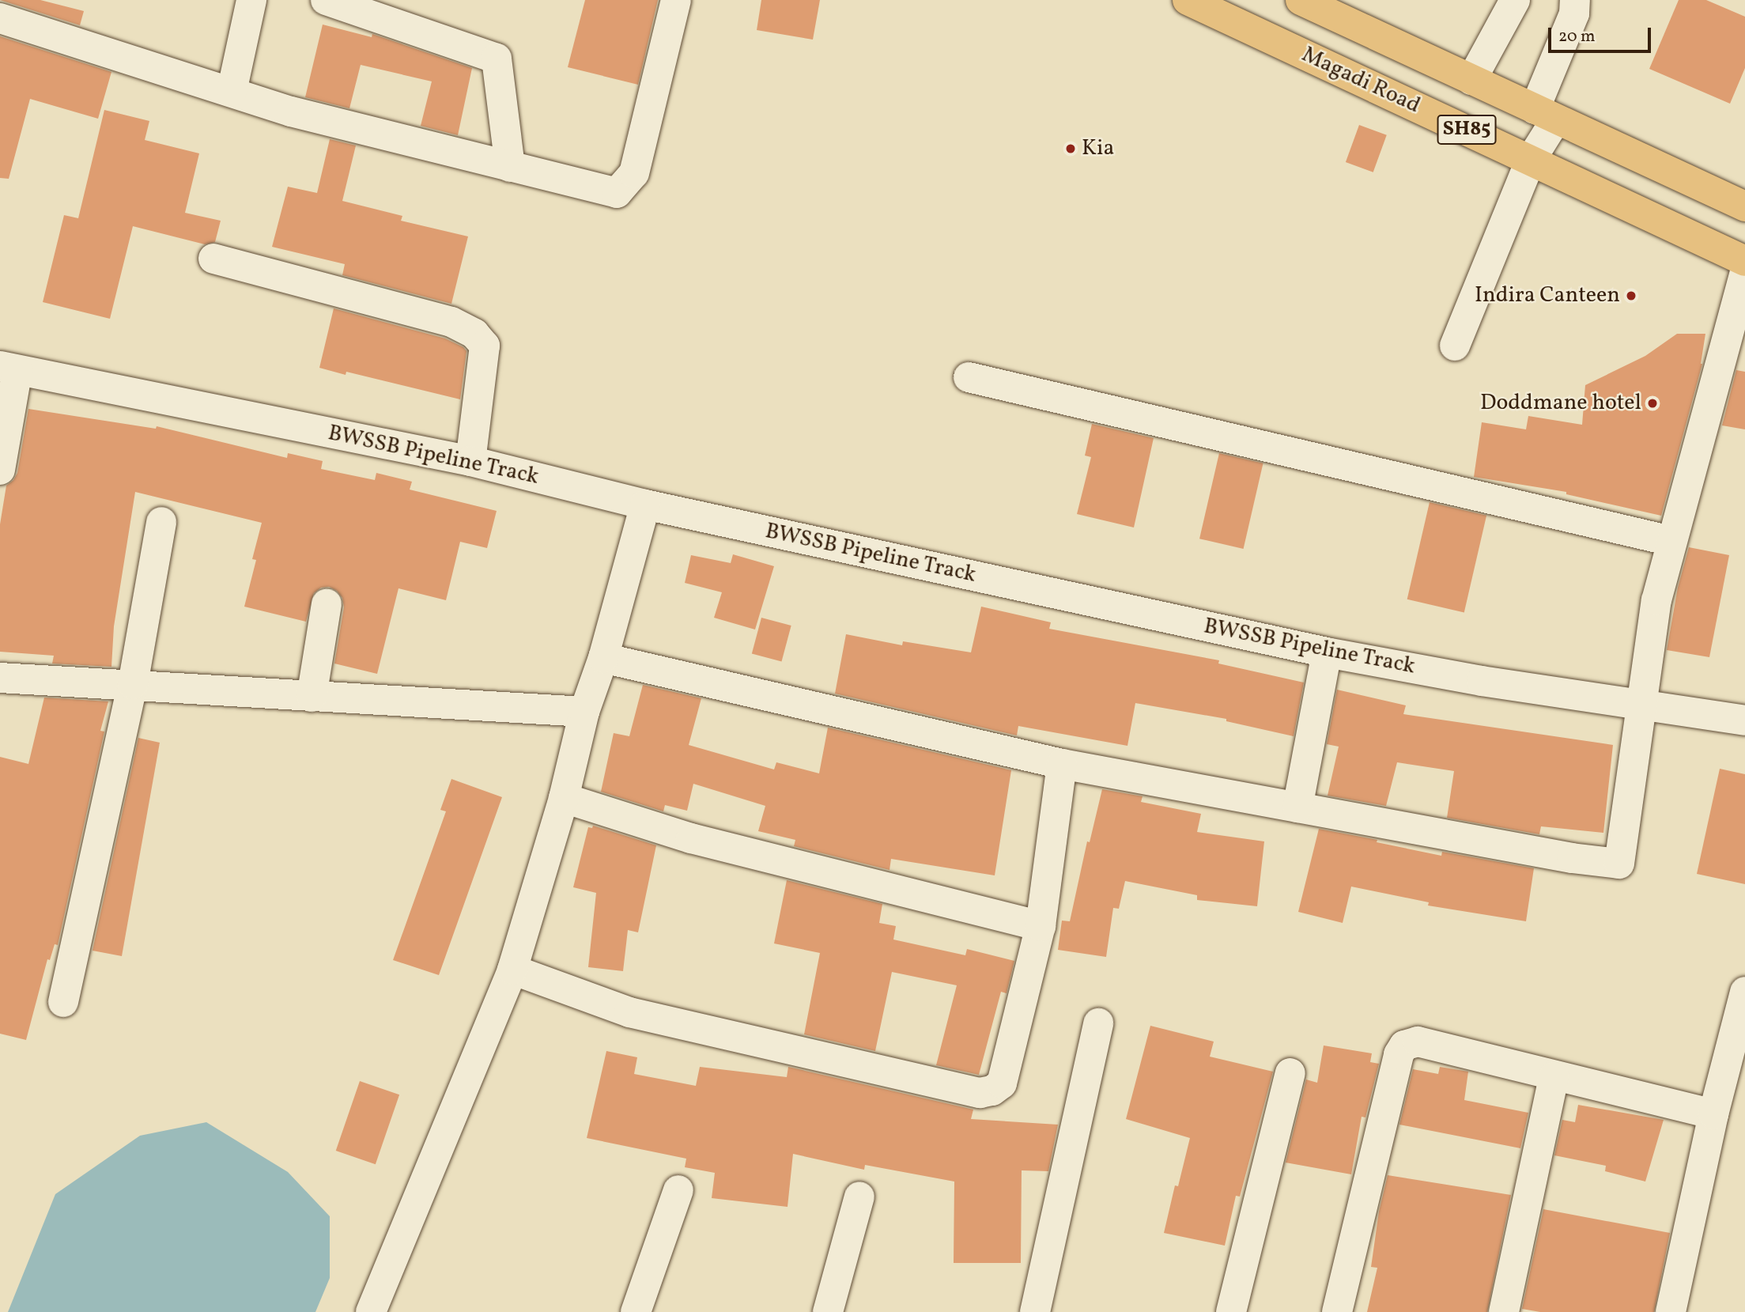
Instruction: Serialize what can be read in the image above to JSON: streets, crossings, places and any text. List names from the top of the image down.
{
  "streets": {
    "main road": ["Magadi Road", "SH85"],
    "street": ["BWSSB Pipeline Track"]
  },
  "places": ["Kia", "Indira Canteen", "Doddmane hotel"],
  "scale_bar": "20 m"
}
